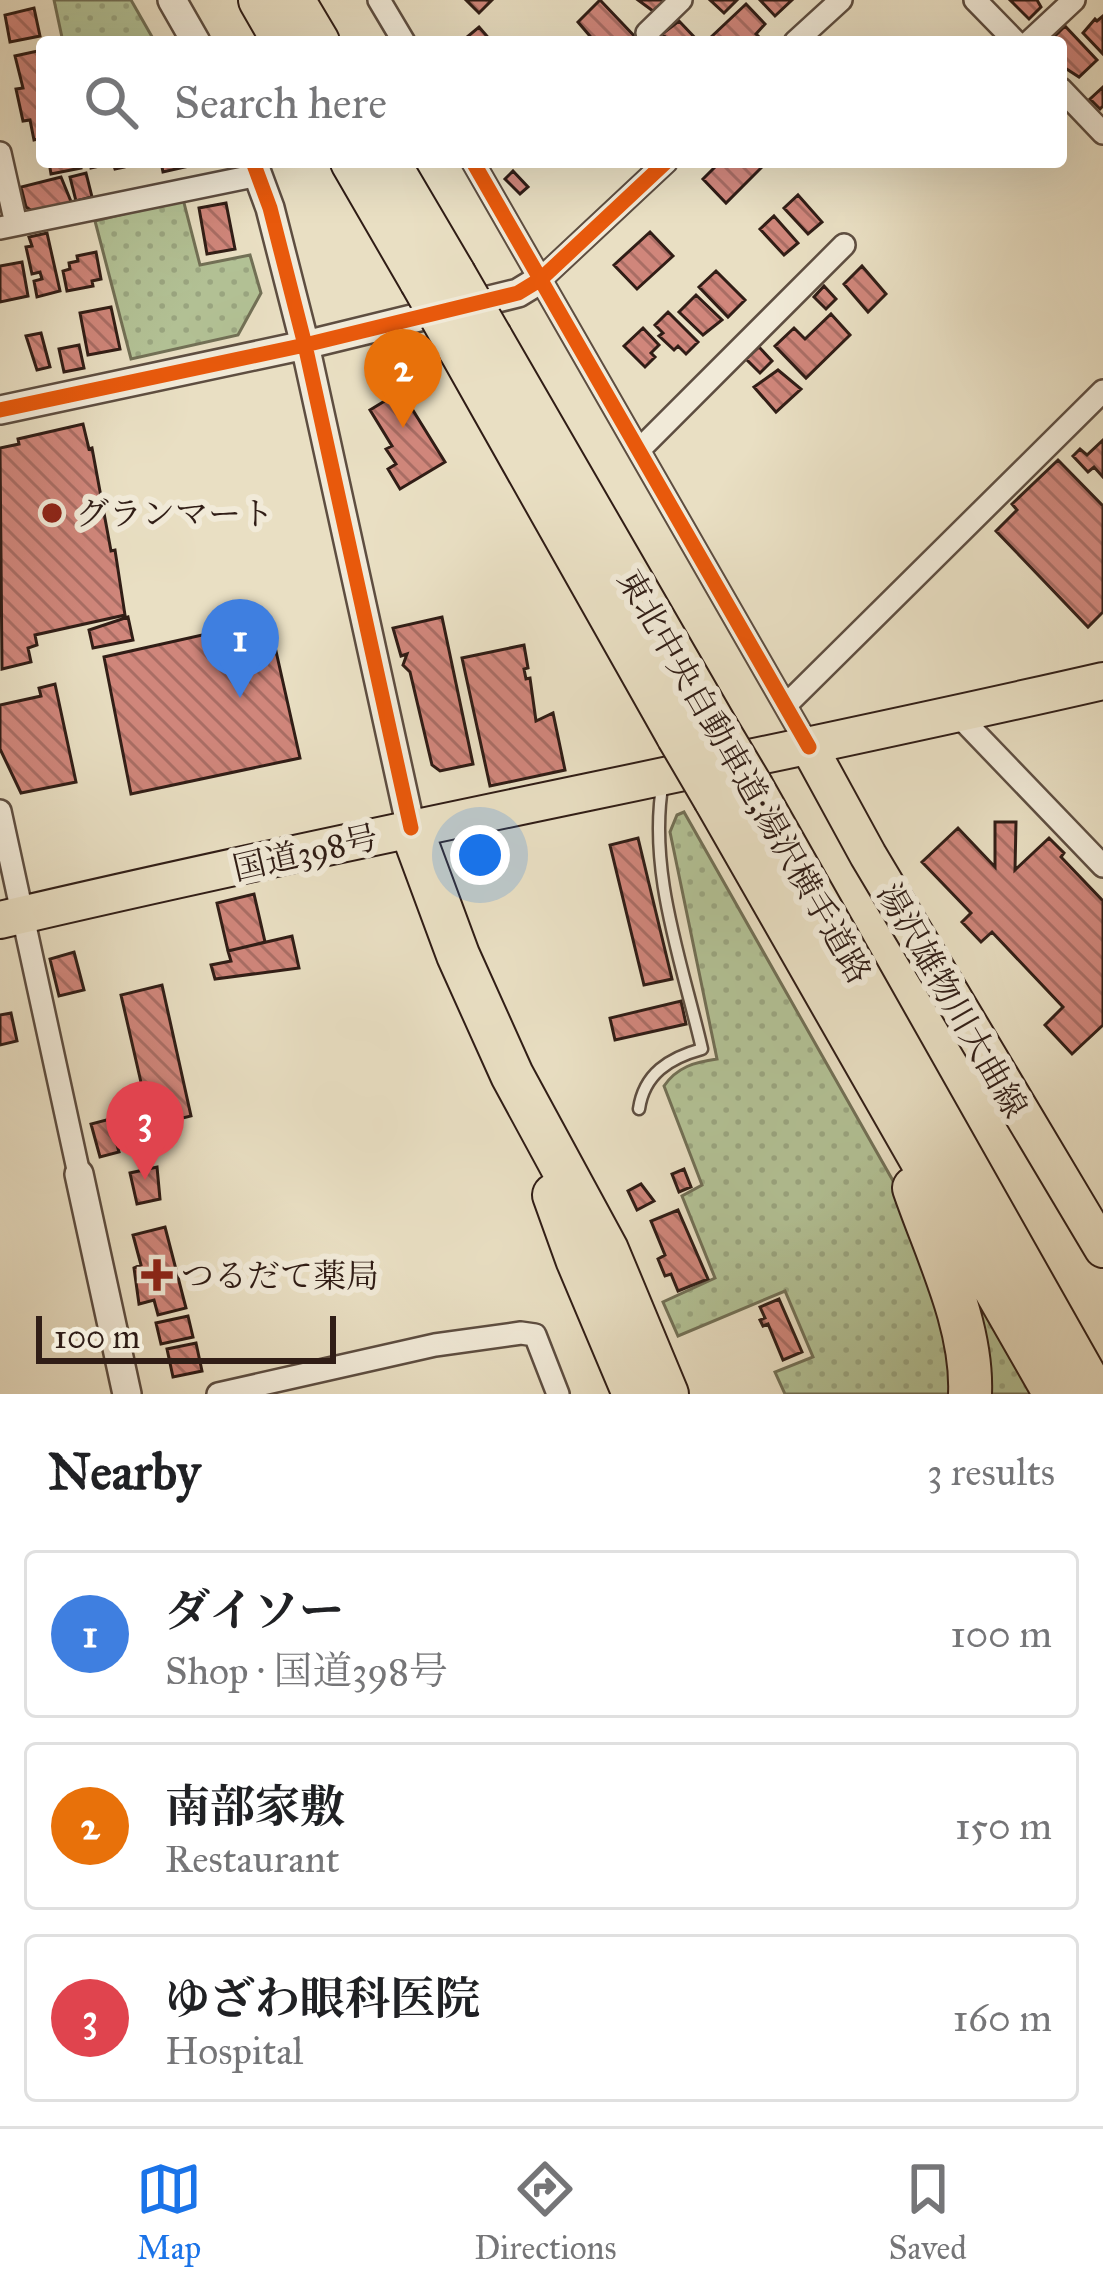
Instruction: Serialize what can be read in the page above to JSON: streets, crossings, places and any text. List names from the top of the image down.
{
  "streets": {
    "highway": ["東北中央自動車道;湯沢横手道路"],
    "main road": ["国道398号", "湯沢雄物川大曲線"]
  },
  "crossings": [
    ["国道398号", "湯沢雄物川大曲線"]
  ],
  "places": {
    "other": ["グランマート"],
    "health": ["つるだて薬局"]
  },
  "scale_bar": "100 m",
  "page": {
    "search": "Search here",
    "pins": ["2", "1", "3"],
    "scale": "100 m",
    "heading": ["Nearby", "3 results"],
    "list": [
      {
        "mark": "1",
        "name": "ダイソー",
        "note": "Shop · 国道398号",
        "value": "100 m"
      },
      {
        "mark": "2",
        "name": "南部家敷",
        "note": "Restaurant",
        "value": "150 m"
      },
      {
        "mark": "3",
        "name": "ゆざわ眼科医院",
        "note": "Hospital",
        "value": "160 m"
      }
    ],
    "nav": ["Map", "Directions", "Saved"]
  }
}
